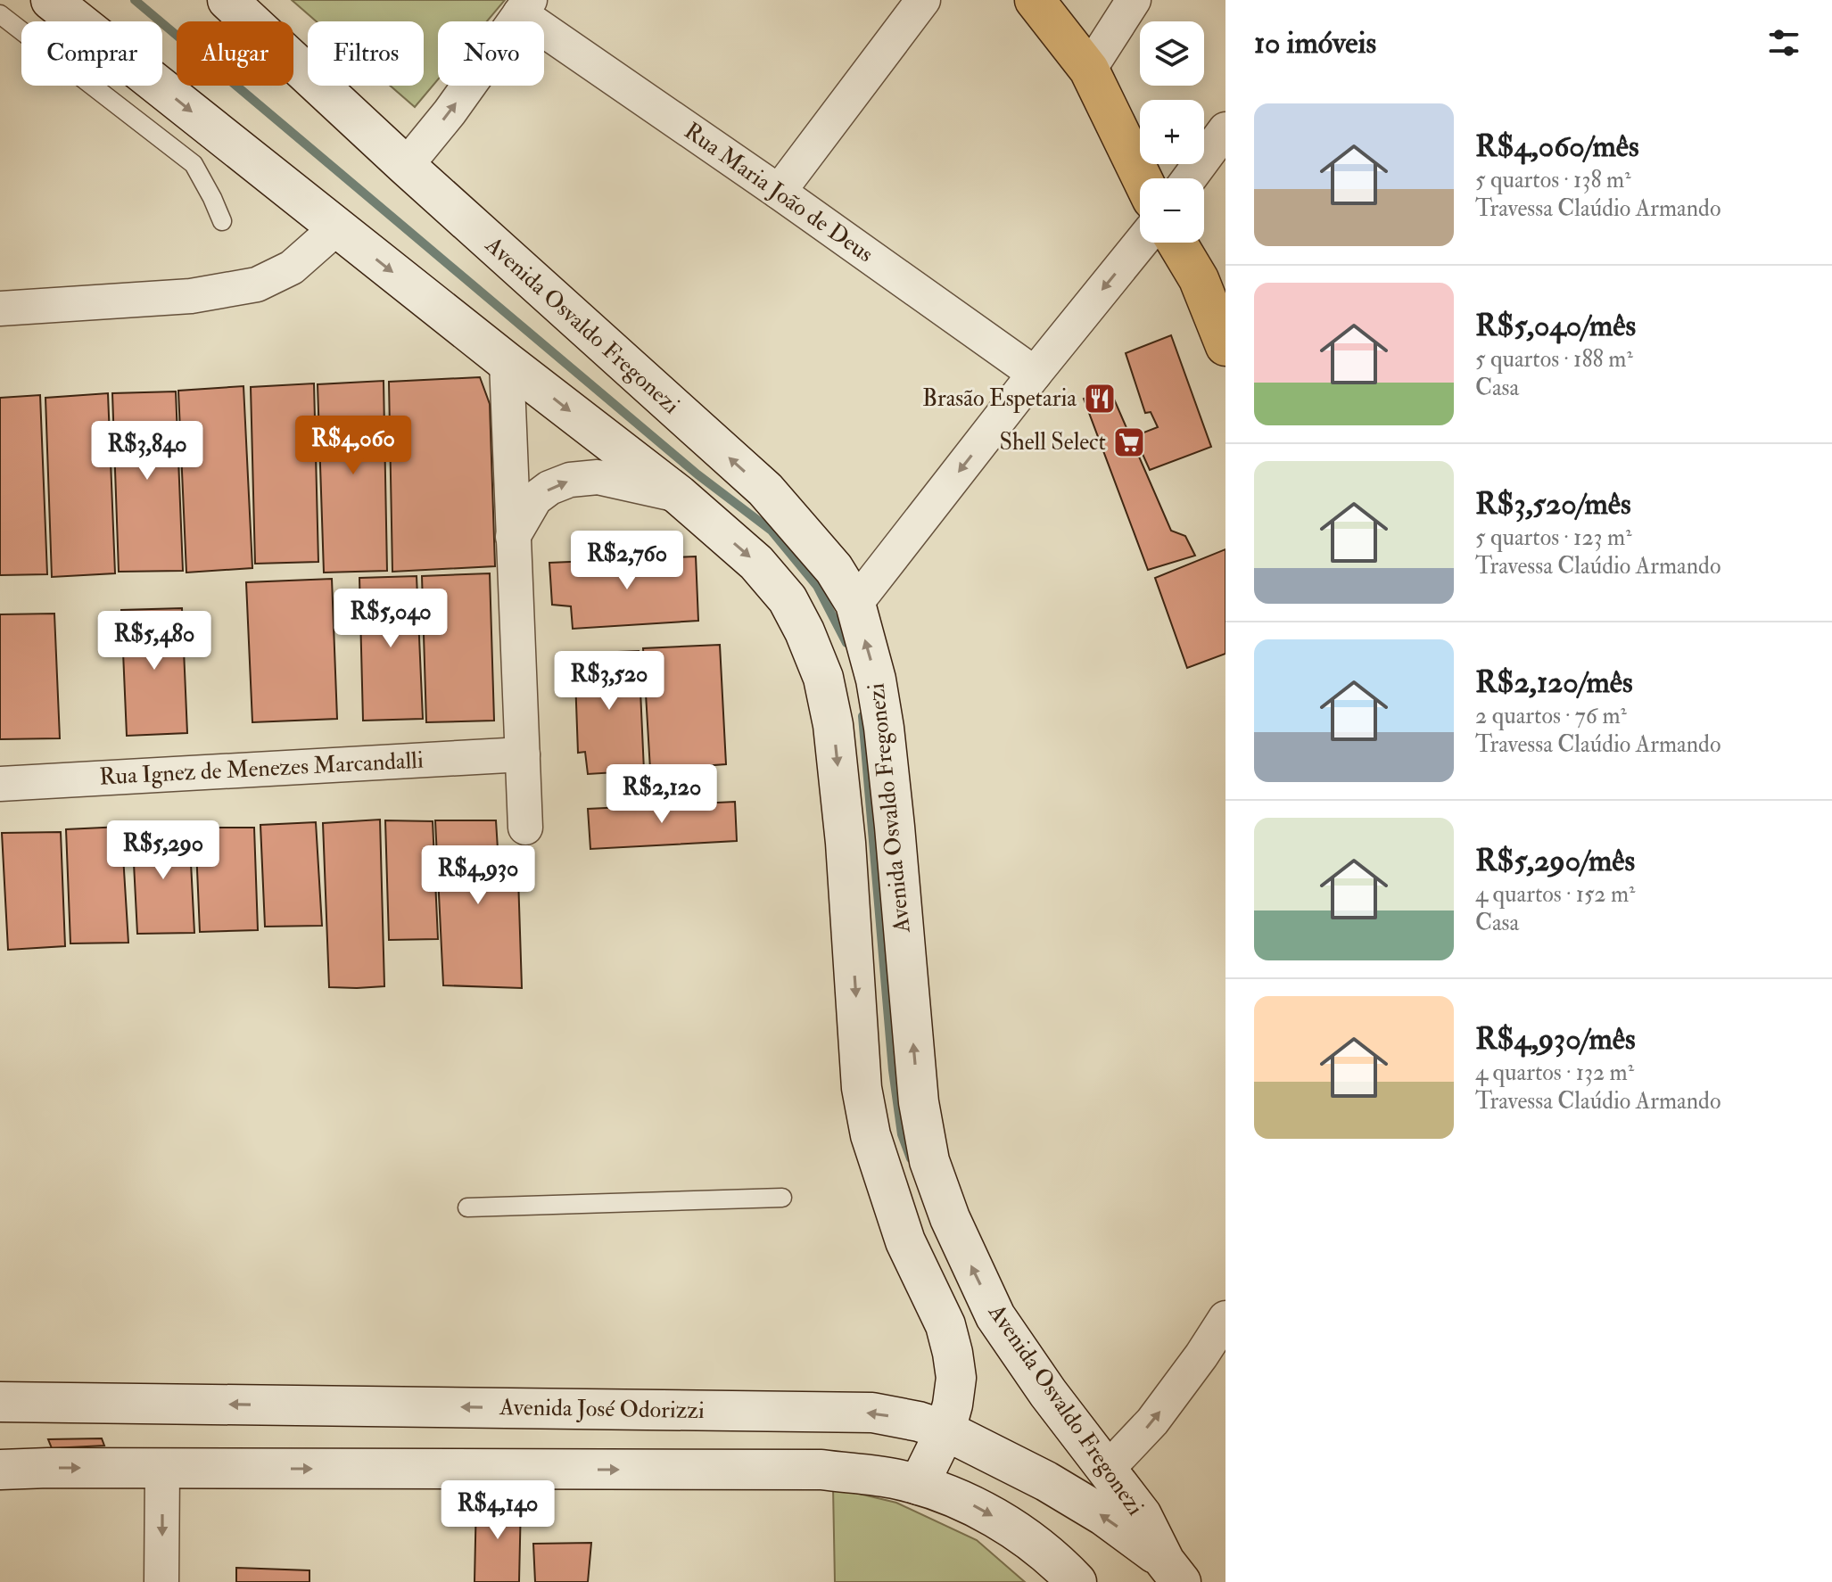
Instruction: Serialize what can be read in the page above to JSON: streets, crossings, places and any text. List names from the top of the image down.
{
  "streets": {
    "street": [
      "Rua Maria João de Deus",
      "Avenida Osvaldo Fregonezi",
      "Rua Ignez de Menezes Marcandalli",
      "Avenida José Odorizzi"
    ]
  },
  "crossings": [
    ["Avenida Osvaldo Fregonezi", "Avenida José Odorizzi"]
  ],
  "places": {
    "restaurant": ["Brasão Espetaria"],
    "supermarket": ["Shell Select"]
  },
  "page": {
    "heading": "10 imóveis",
    "map_buttons": ["+", "−"],
    "chip": [
      "Comprar",
      "Alugar",
      "Filtros",
      "Novo"
    ],
    "list": [
      {
        "name": "R$4,060/mês",
        "note": "5 quartos · 138 m² · Travessa Claúdio Armando"
      },
      {
        "name": "R$5,040/mês",
        "note": "5 quartos · 188 m² · Casa"
      },
      {
        "name": "R$3,520/mês",
        "note": "5 quartos · 123 m² · Travessa Claúdio Armando"
      },
      {
        "name": "R$2,120/mês",
        "note": "2 quartos · 76 m² · Travessa Claúdio Armando"
      },
      {
        "name": "R$5,290/mês",
        "note": "4 quartos · 152 m² · Casa"
      },
      {
        "name": "R$4,930/mês",
        "note": "4 quartos · 132 m² · Travessa Claúdio Armando"
      }
    ],
    "price": [
      "R$4,060",
      "R$3,840",
      "R$2,760",
      "R$5,040",
      "R$5,480",
      "R$3,520",
      "R$2,120",
      "R$5,290",
      "R$4,930",
      "R$4,140"
    ]
  }
}
